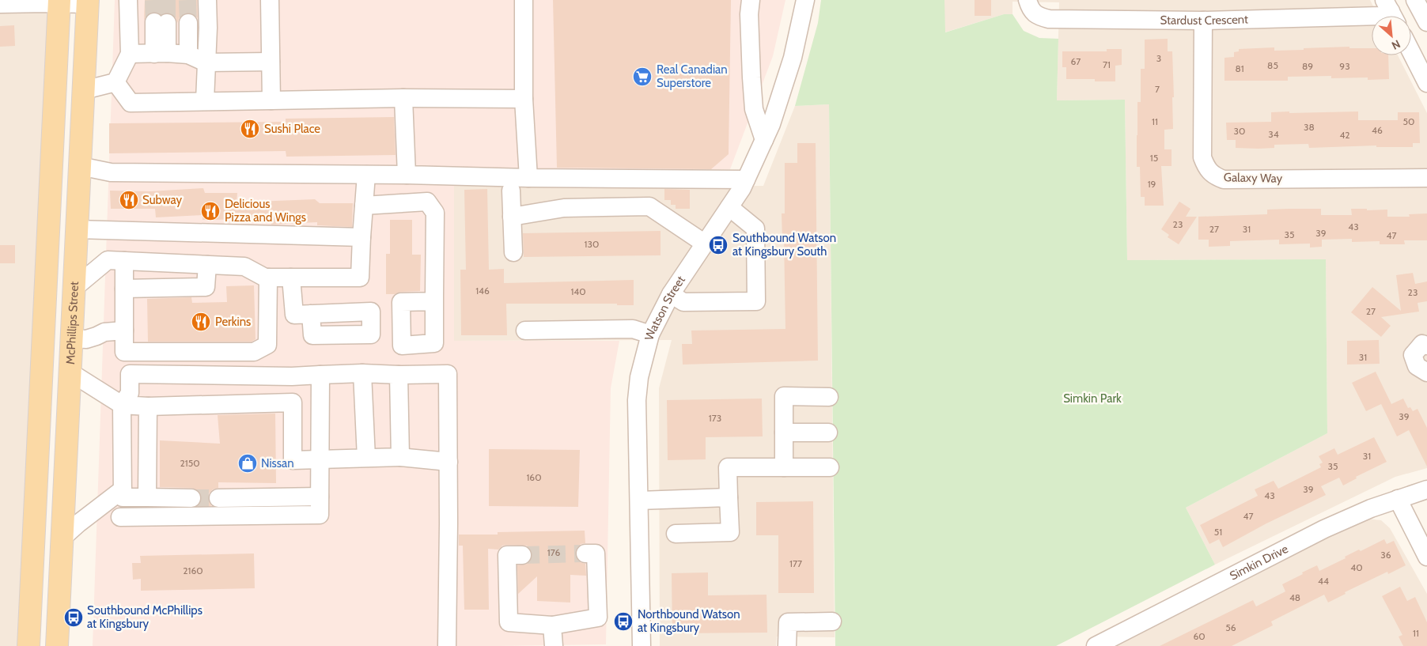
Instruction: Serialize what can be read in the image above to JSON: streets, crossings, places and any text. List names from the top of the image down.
{
  "streets": {
    "main road": ["McPhillips Street"],
    "street": [
      "Stardust Crescent",
      "Galaxy Way",
      "Watson Street",
      "Simkin Drive"
    ]
  },
  "crossings": [
    ["Stardust Crescent", "Galaxy Way"]
  ],
  "parks": ["Simkin Park"],
  "places": {
    "supermarket": ["Real Canadian Superstore"],
    "restaurant": [
      "Sushi Place",
      "Subway",
      "Delicious Pizza and Wings",
      "Perkins"
    ],
    "bus stop": ["Southbound Watson at Kingsbury South", "Southbound McPhillips at Kingsbury", "Northbound Watson at Kingsbury"],
    "shop": ["Nissan"]
  },
  "house_numbers": [
    "3",
    "67",
    "71",
    "85",
    "89",
    "93",
    "81",
    "7",
    "11",
    "50",
    "38",
    "46",
    "30",
    "34",
    "42",
    "15",
    "19",
    "23",
    "43",
    "27",
    "31",
    "39",
    "35",
    "47",
    "130",
    "146",
    "140",
    "23",
    "27",
    "31",
    "39",
    "173",
    "31",
    "2150",
    "35",
    "160",
    "39",
    "43",
    "47",
    "51",
    "176",
    "36",
    "177",
    "40",
    "2160",
    "44",
    "48",
    "56",
    "11",
    "60"
  ],
  "north": "bottom right"
}
